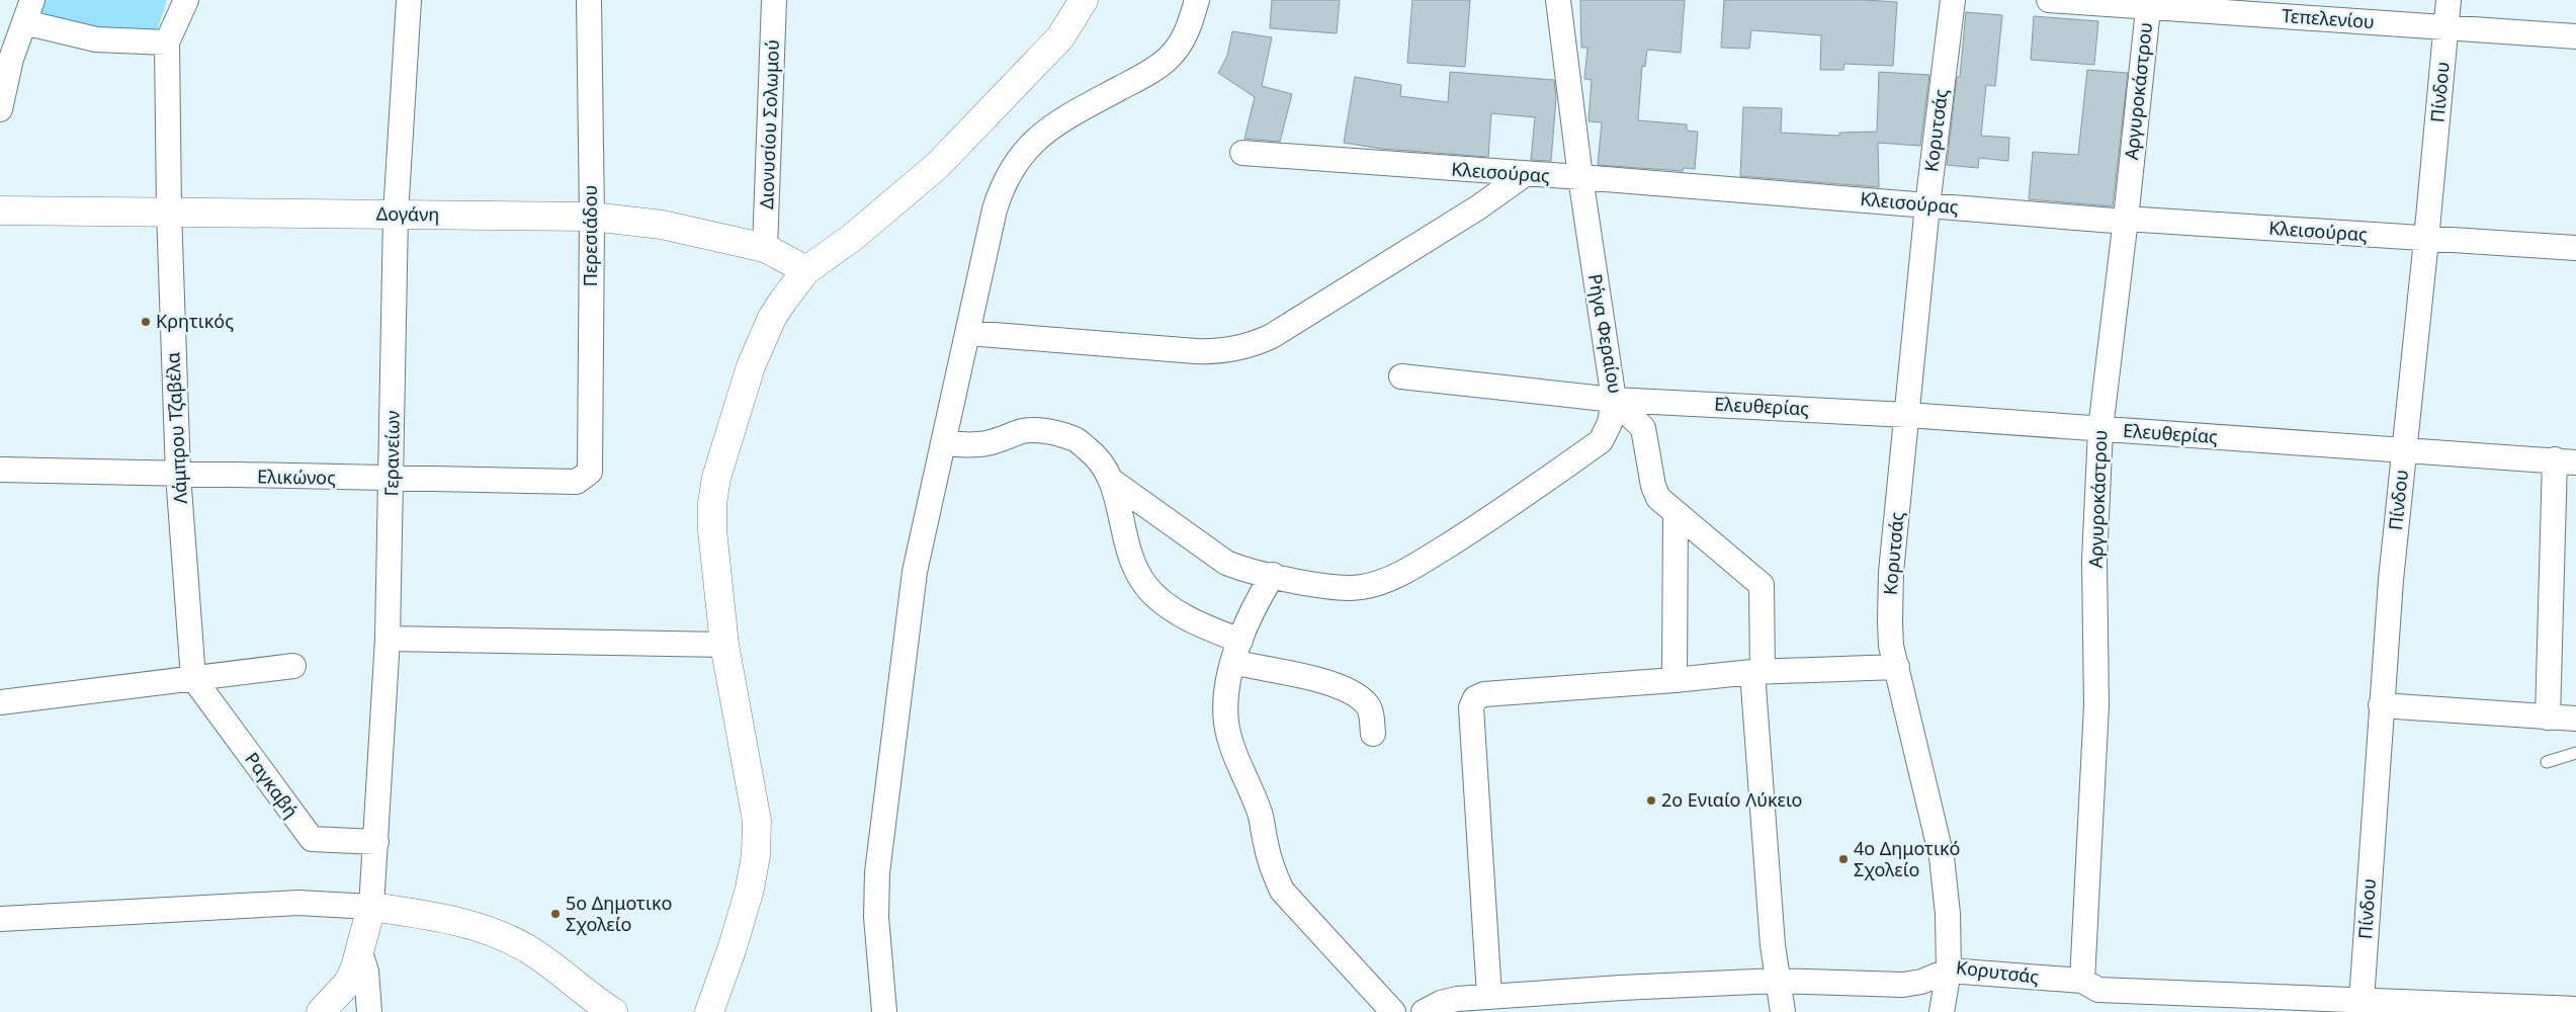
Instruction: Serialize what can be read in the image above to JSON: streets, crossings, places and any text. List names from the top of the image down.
{
  "streets": {
    "street": [
      "Τεπελενίου",
      "Αργυροκάστρου",
      "Πίνδου",
      "Διονυσίου Σολωμού",
      "Κορυτσάς",
      "Κλεισούρας",
      "Δογάνη",
      "Περεσιάδου",
      "Ρήγα Φεραίου",
      "Ελευθερίας",
      "Λάμπρου Τζαβέλα",
      "Γερανείων",
      "Ελικώνος",
      "Ραγκαβή"
    ]
  },
  "crossings": [
    ["Τεπελενίου", "Αργυροκάστρου"],
    ["Τεπελενίου", "Πίνδου"],
    ["Αργυροκάστρου", "Κορυτσάς"],
    ["Αργυροκάστρου", "Κλεισούρας"],
    ["Αργυροκάστρου", "Ελευθερίας"],
    ["Πίνδου", "Κορυτσάς"],
    ["Πίνδου", "Κλεισούρας"],
    ["Πίνδου", "Ελευθερίας"],
    ["Διονυσίου Σολωμού", "Δογάνη"],
    ["Κορυτσάς", "Κλεισούρας"],
    ["Κορυτσάς", "Ελευθερίας"],
    ["Κλεισούρας", "Ρήγα Φεραίου"],
    ["Δογάνη", "Περεσιάδου"],
    ["Δογάνη", "Λάμπρου Τζαβέλα"],
    ["Δογάνη", "Γερανείων"],
    ["Περεσιάδου", "Ελικώνος"],
    ["Ρήγα Φεραίου", "Ελευθερίας"],
    ["Λάμπρου Τζαβέλα", "Ελικώνος"],
    ["Λάμπρου Τζαβέλα", "Ραγκαβή"],
    ["Γερανείων", "Ελικώνος"],
    ["Γερανείων", "Ραγκαβή"]
  ],
  "places": [
    "Κρητικός",
    "2ο Ενιαίο Λύκειο",
    "4ο Δημοτικό Σχολείο",
    "5o Δημοτικο Σχολείο"
  ]
}
